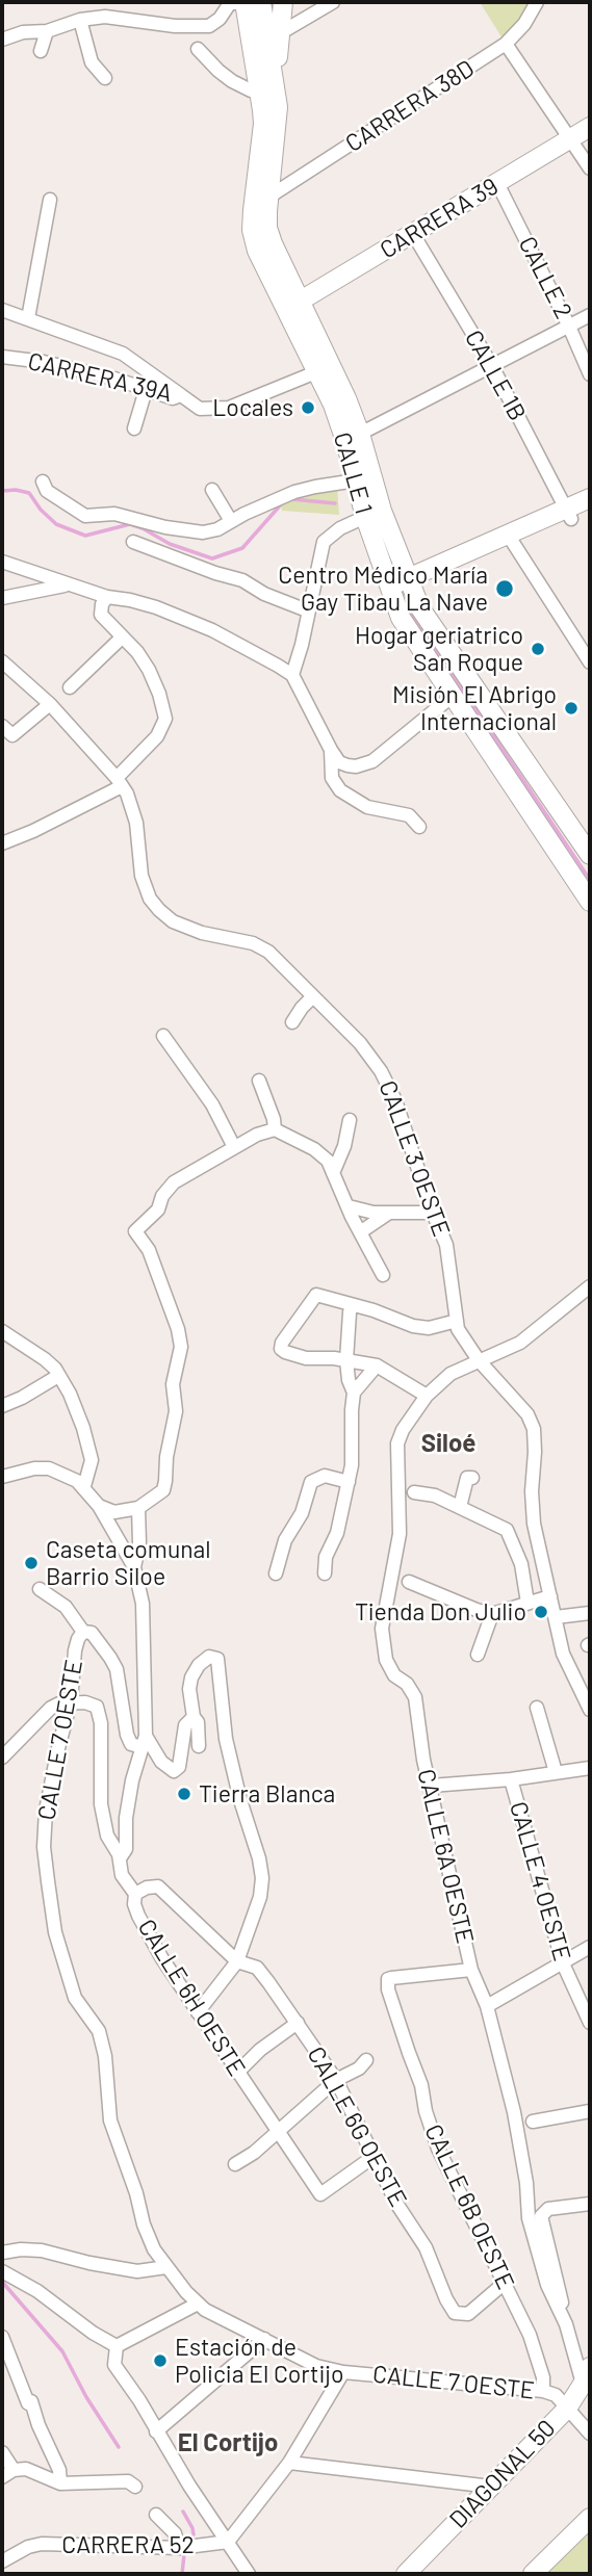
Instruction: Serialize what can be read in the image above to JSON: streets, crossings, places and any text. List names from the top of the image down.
{
  "streets": {
    "main road": ["CARRERA 39", "CALLE 1", "DIAGONAL 50"],
    "street": [
      "CARRERA 38D",
      "CALLE 2",
      "CALLE 1B",
      "CARRERA 39A",
      "CALLE 3 OESTE",
      "CALLE 7 OESTE",
      "CALLE 6A OESTE",
      "CALLE 4 OESTE",
      "CALLE 6H OESTE",
      "CALLE 6G OESTE",
      "CALLE 6B OESTE",
      "CARRERA 52"
    ]
  },
  "crossings": [
    ["CARRERA 38D", "CALLE 1"],
    ["CARRERA 39", "CALLE 2"],
    ["CARRERA 39", "CALLE 1B"],
    ["CARRERA 39", "CALLE 1"],
    ["CARRERA 39A", "CALLE 1"],
    ["CALLE 3 OESTE", "CALLE 6A OESTE"],
    ["CALLE 7 OESTE", "CALLE 6H OESTE"],
    ["CALLE 7 OESTE", "CALLE 6B OESTE"],
    ["CALLE 7 OESTE", "DIAGONAL 50"],
    ["CALLE 7 OESTE", "CARRERA 52"],
    ["CALLE 6A OESTE", "CALLE 6B OESTE"],
    ["CALLE 6A OESTE", "DIAGONAL 50"],
    ["CALLE 6H OESTE", "CALLE 6G OESTE"],
    ["CALLE 6G OESTE", "CALLE 6B OESTE"]
  ],
  "districts": ["Siloé", "El Cortijo"],
  "places": [
    "Locales",
    "Centro Médico María Gay Tibau La Nave",
    "Hogar geriatrico San Roque",
    "Misión El Abrigo Internacional",
    "Caseta comunal Barrio Siloe",
    "Tienda Don Julio",
    "Tierra Blanca",
    "Estación de Policia El Cortijo"
  ]
}
